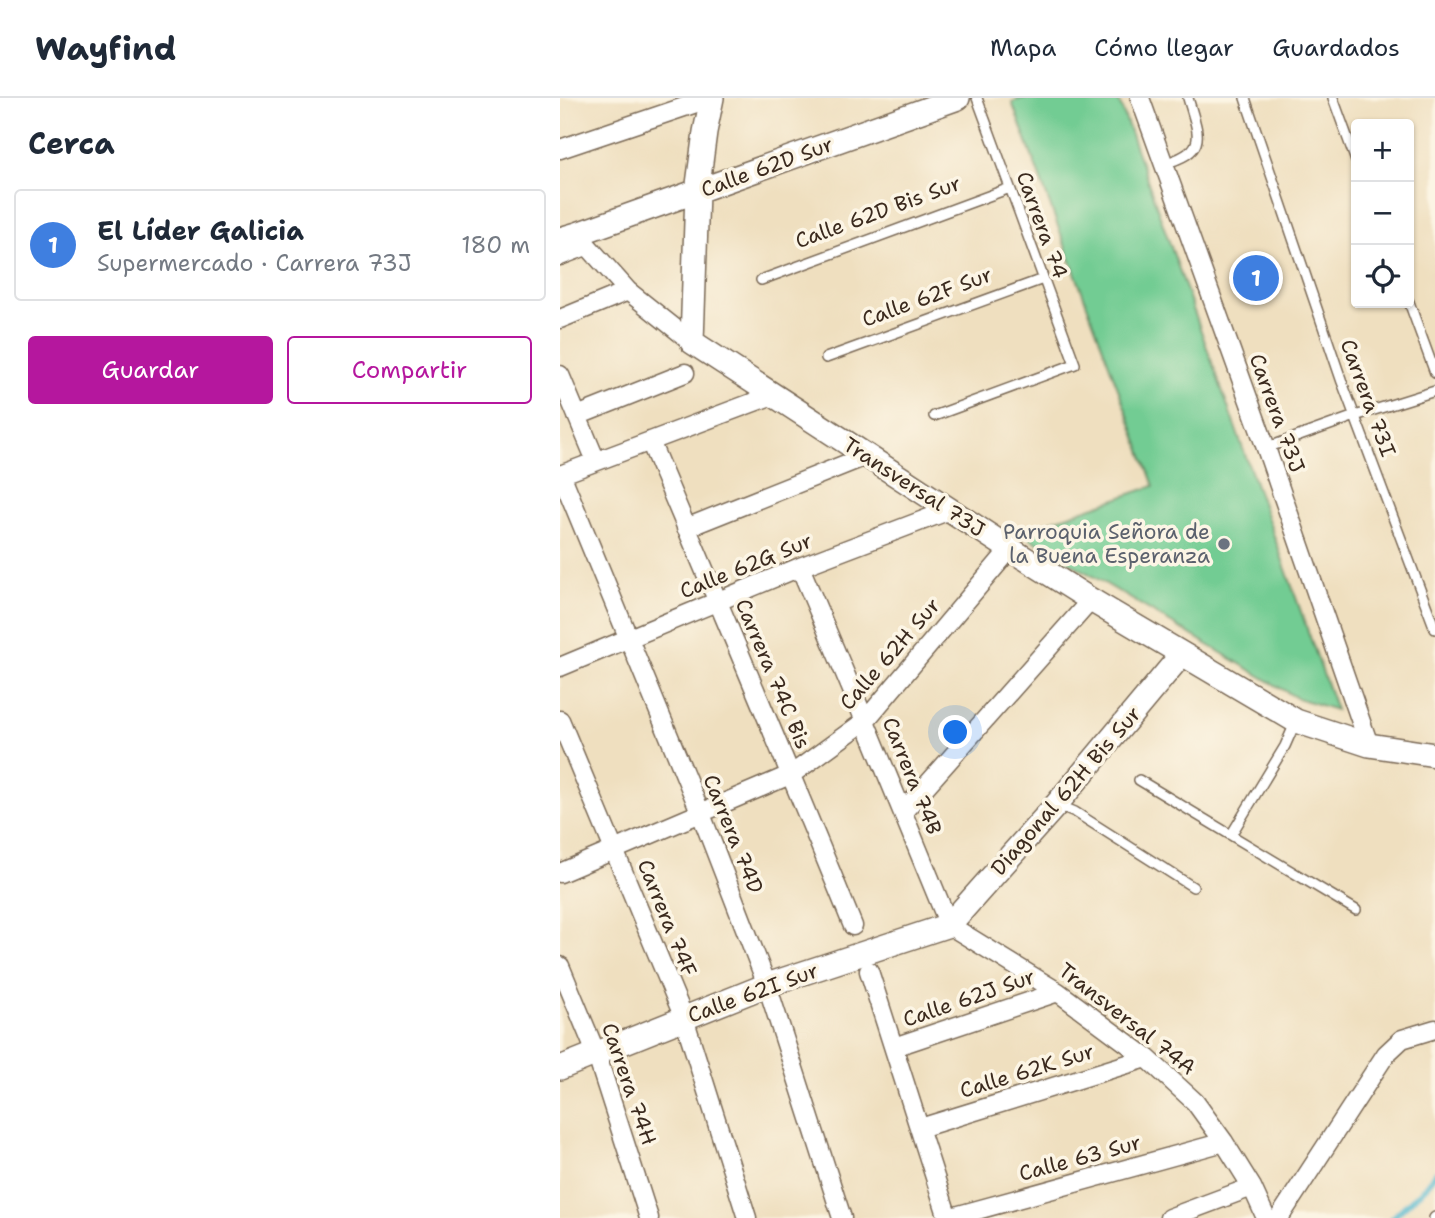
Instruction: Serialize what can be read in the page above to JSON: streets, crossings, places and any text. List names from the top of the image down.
{
  "streets": {
    "street": [
      "Calle 62D Sur",
      "Carrera 73J",
      "Transversal 73J",
      "Calle 62G Sur",
      "Calle 62H Sur",
      "Carrera 74C Bis",
      "Carrera 74B",
      "Diagonal 62H Bis Sur",
      "Carrera 74D",
      "Carrera 74F",
      "Calle 62I Sur",
      "Calle 62J Sur",
      "Transversal 74A",
      "Calle 62K Sur",
      "Carrera 74H",
      "Calle 63 Sur"
    ],
    "lane": [
      "Calle 62D Bis Sur",
      "Carrera 74",
      "Calle 62F Sur",
      "Carrera 73I"
    ]
  },
  "crossings": [
    ["Calle 62D Sur", "Transversal 73J"],
    ["Calle 62D Bis Sur", "Carrera 74"],
    ["Carrera 74", "Calle 62F Sur"],
    ["Carrera 73J", "Transversal 73J"],
    ["Transversal 73J", "Calle 62G Sur"],
    ["Transversal 73J", "Calle 62H Sur"],
    ["Transversal 73J", "Diagonal 62H Bis Sur"],
    ["Calle 62G Sur", "Carrera 74C Bis"],
    ["Calle 62G Sur", "Carrera 74B"],
    ["Calle 62G Sur", "Carrera 74D"],
    ["Calle 62H Sur", "Carrera 74C Bis"],
    ["Calle 62H Sur", "Carrera 74B"],
    ["Calle 62H Sur", "Carrera 74D"],
    ["Calle 62H Sur", "Carrera 74F"],
    ["Carrera 74B", "Diagonal 62H Bis Sur"],
    ["Carrera 74B", "Calle 62I Sur"],
    ["Carrera 74B", "Transversal 74A"],
    ["Diagonal 62H Bis Sur", "Calle 62I Sur"],
    ["Diagonal 62H Bis Sur", "Transversal 74A"],
    ["Carrera 74D", "Calle 62I Sur"],
    ["Carrera 74F", "Calle 62I Sur"],
    ["Calle 62I Sur", "Transversal 74A"],
    ["Calle 62I Sur", "Carrera 74H"],
    ["Calle 62J Sur", "Transversal 74A"],
    ["Transversal 74A", "Calle 62K Sur"],
    ["Transversal 74A", "Calle 63 Sur"]
  ],
  "places": ["Parroquia Señora de la Buena Esperanza"],
  "page": {
    "header": "Wayfind",
    "nav": ["Mapa", "Cómo llegar", "Guardados"],
    "heading": "Cerca",
    "map_buttons": ["+", "−"],
    "list": [
      {
        "mark": "1",
        "name": "El Líder Galicia",
        "note": "Supermercado · Carrera 73J",
        "value": "180 m"
      }
    ],
    "pins": "1",
    "buttons": ["Guardar", "Compartir"]
  }
}
